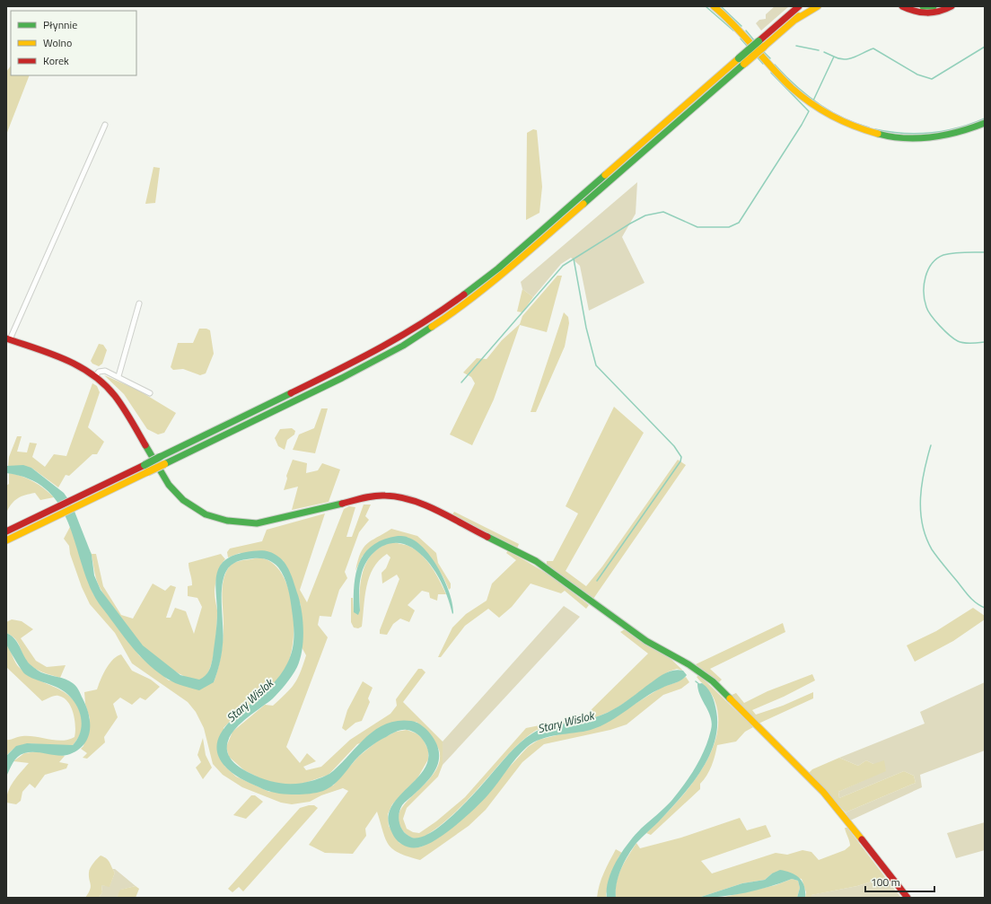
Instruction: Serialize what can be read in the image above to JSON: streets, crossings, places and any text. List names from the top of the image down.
{
  "water": ["Stary Wislok"],
  "legend": ["Płynnie", "Wolno", "Korek"],
  "scale_bar": "100 m"
}
